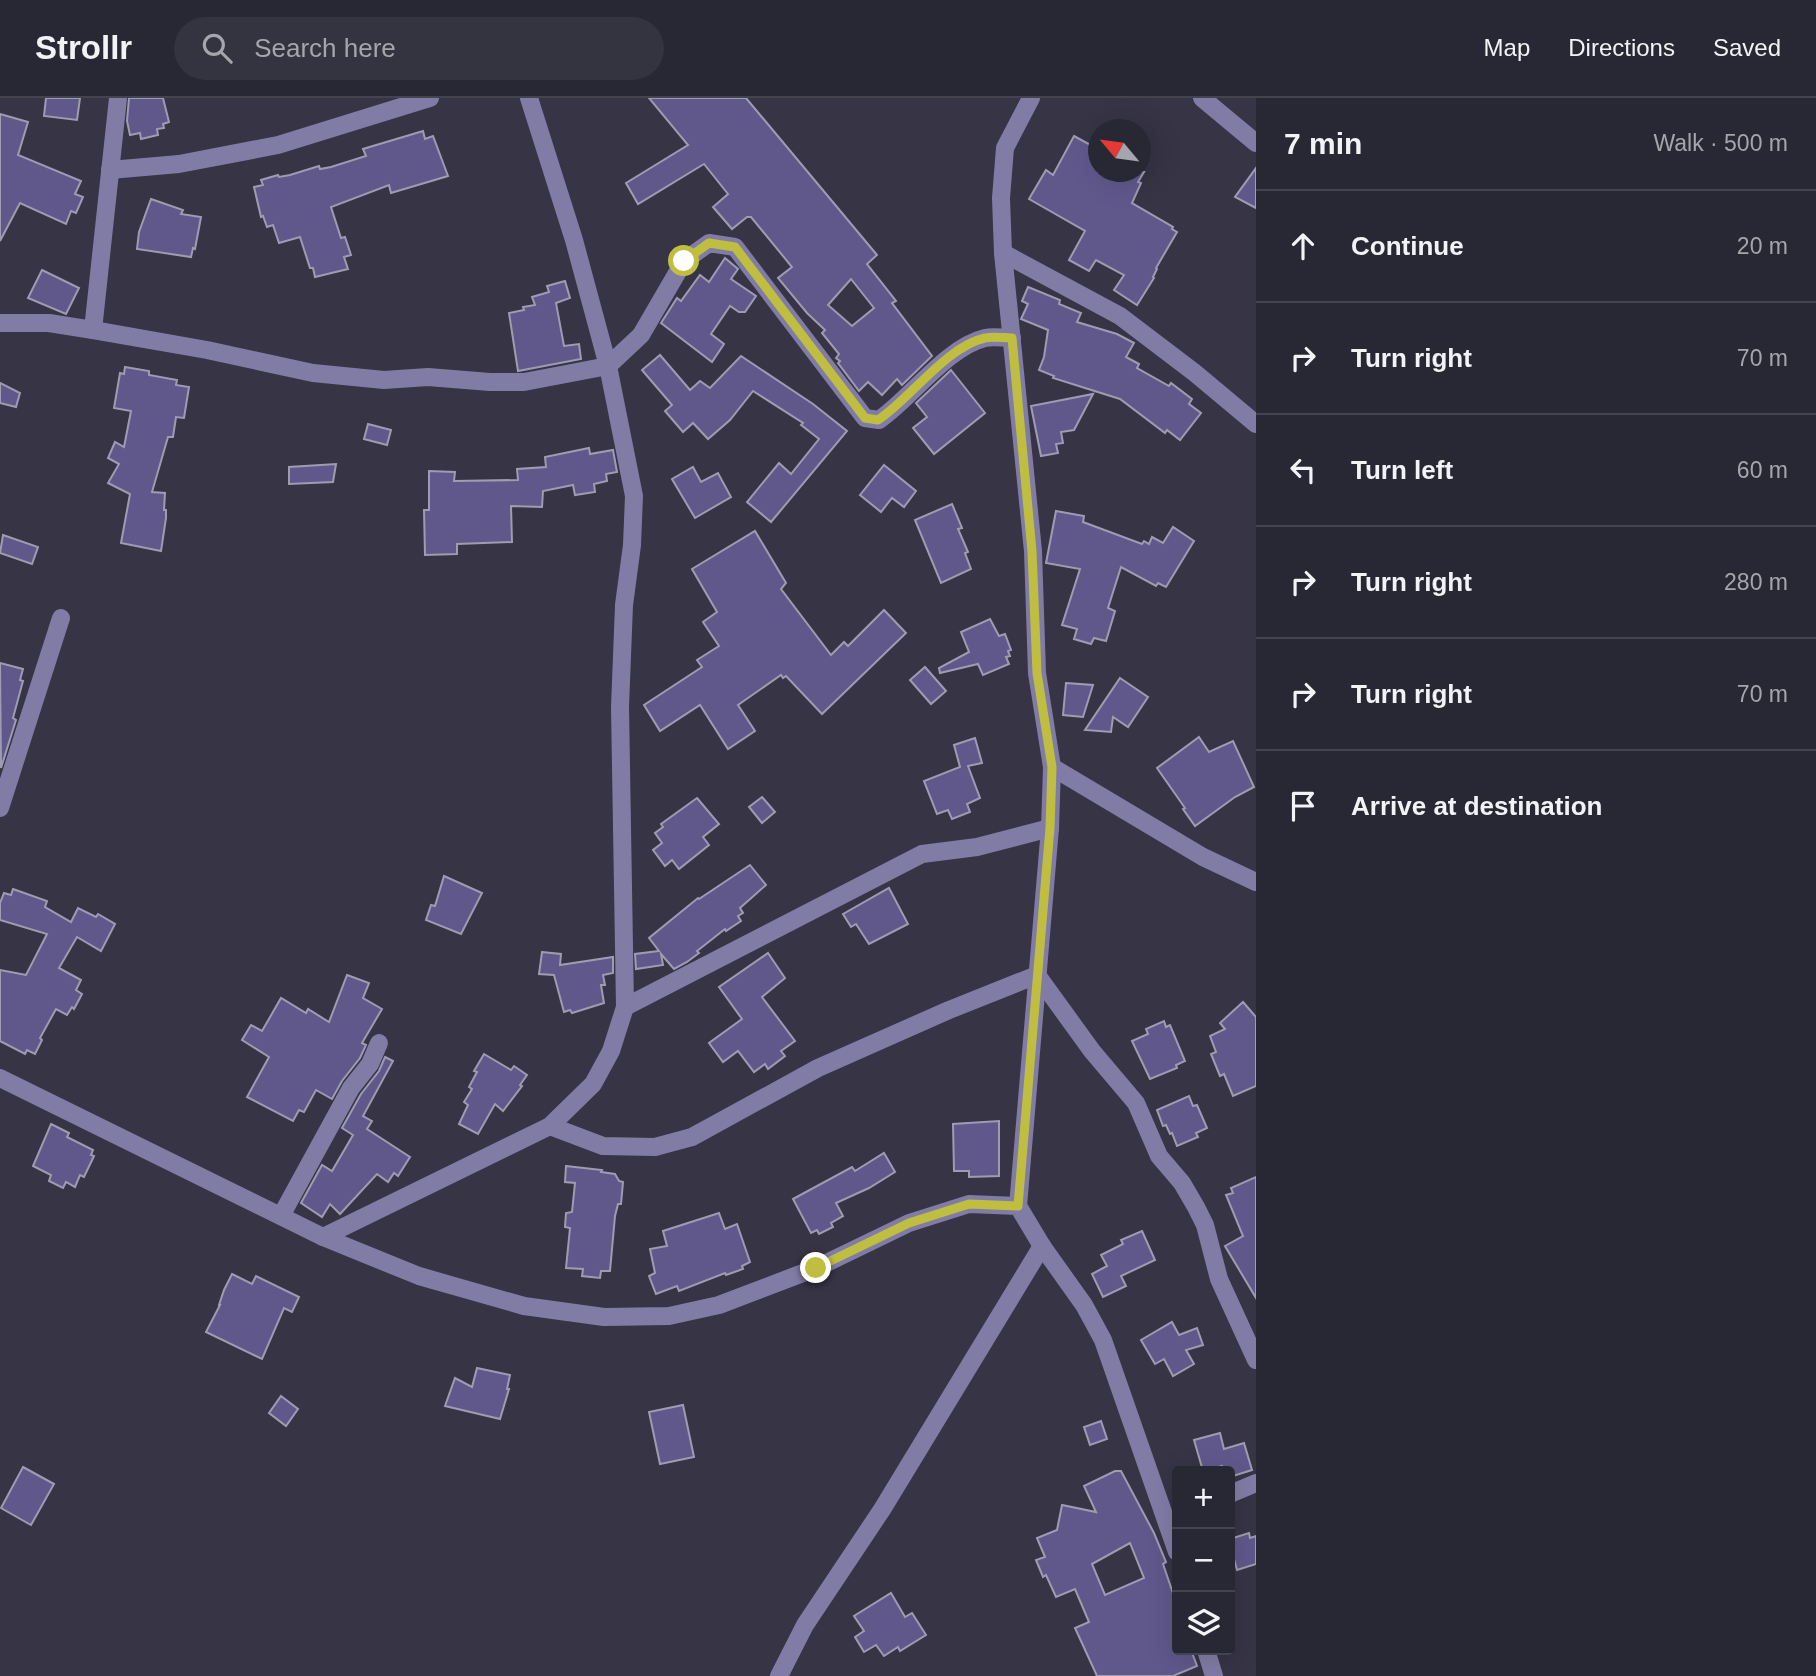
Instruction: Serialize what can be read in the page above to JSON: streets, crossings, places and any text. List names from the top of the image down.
{
  "north": "top left",
  "page": {
    "header": "Strollr",
    "search": "Search here",
    "nav": ["Map", "Directions", "Saved"],
    "heading": ["7 min", "Walk · 500 m"],
    "list": [
      ["Continue", "20 m"],
      ["Turn right", "70 m"],
      ["Turn left", "60 m"],
      ["Turn right", "280 m"],
      ["Turn right", "70 m"],
      "Arrive at destination"
    ],
    "map_buttons": ["+", "−"]
  }
}
